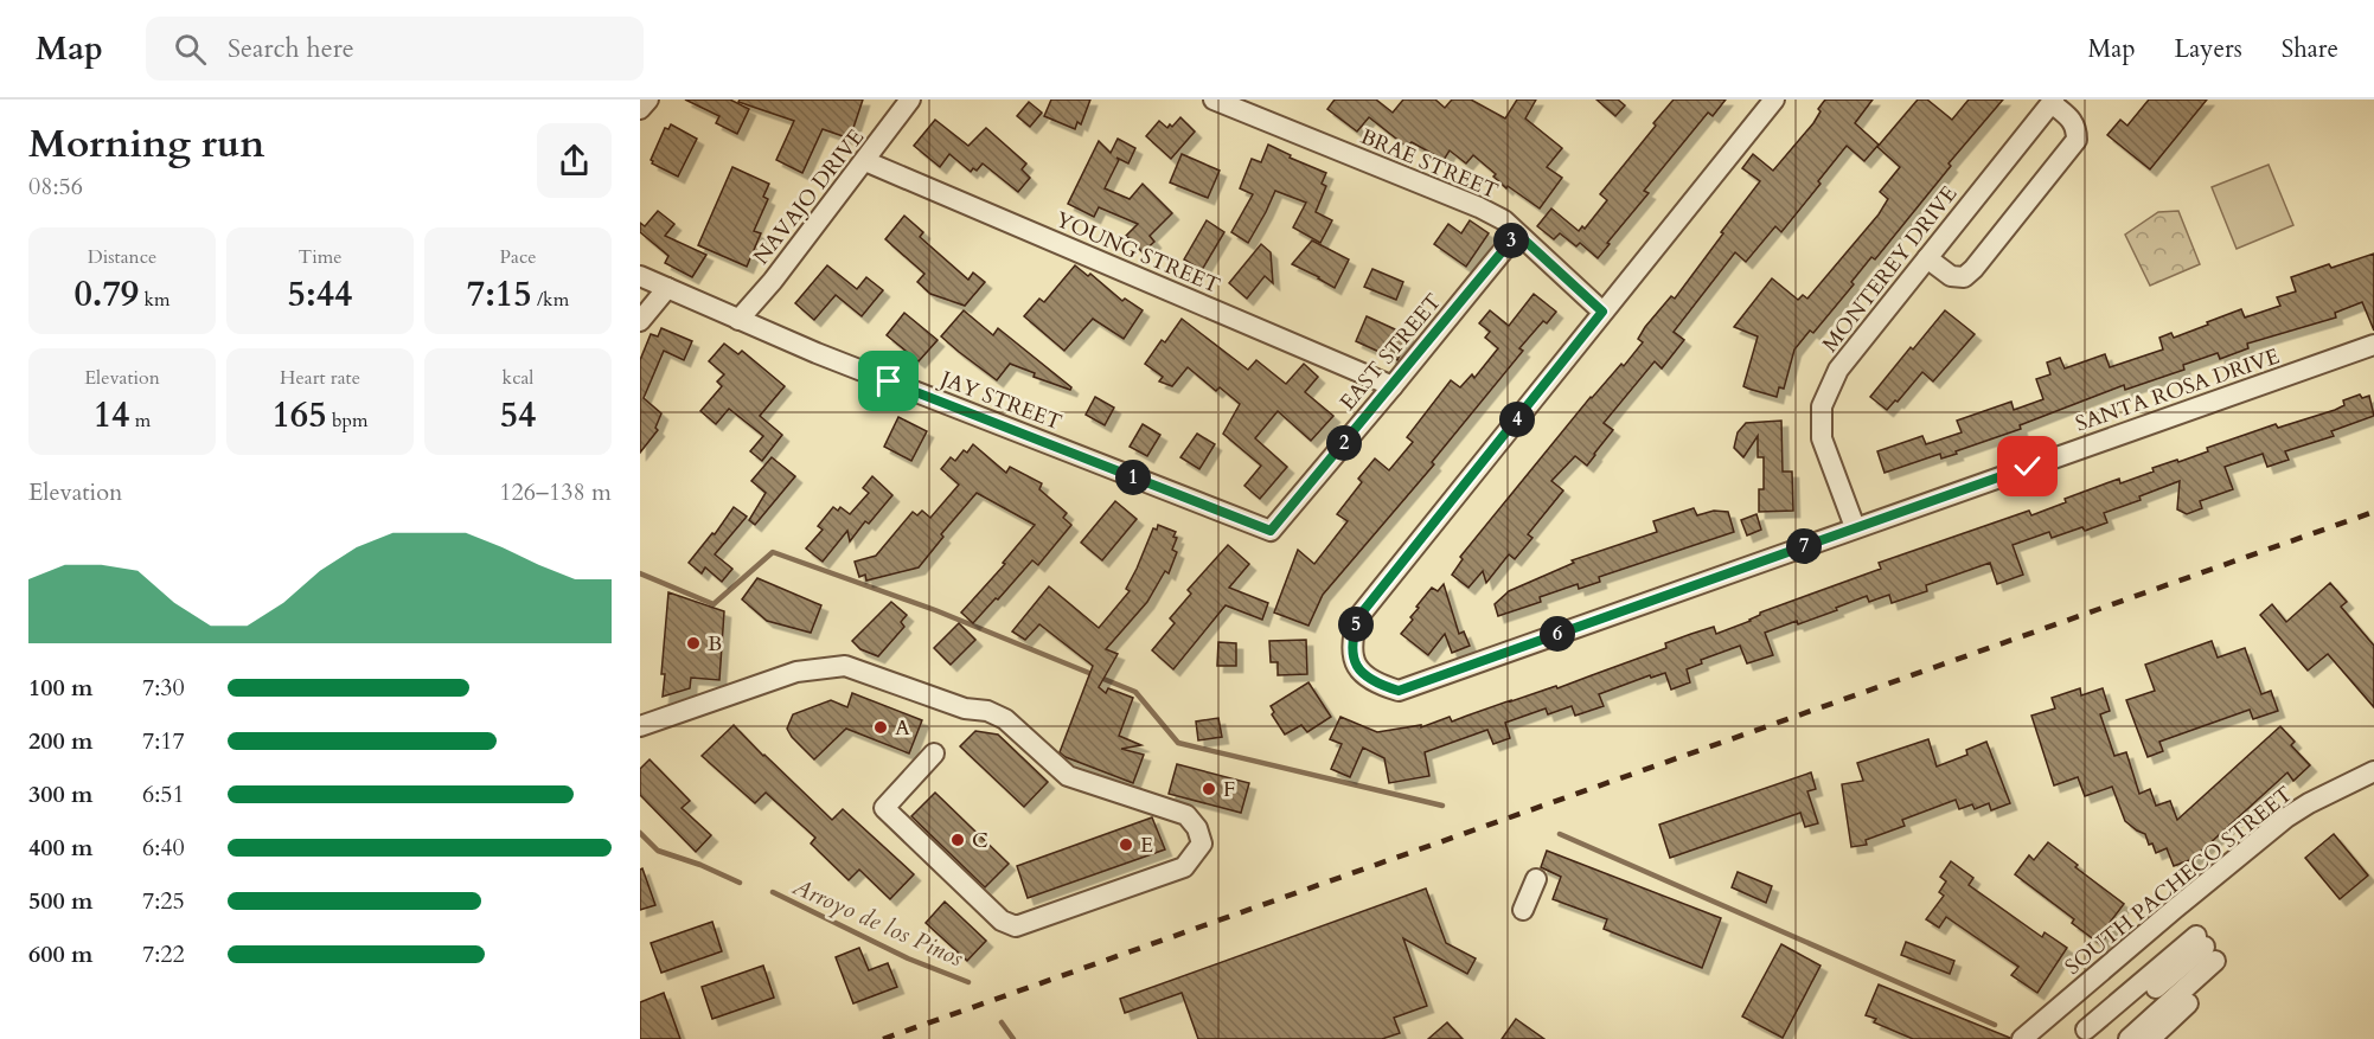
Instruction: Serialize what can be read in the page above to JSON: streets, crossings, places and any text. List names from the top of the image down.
{
  "streets": {
    "street": [
      "BRAE STREET",
      "NAVAJO DRIVE",
      "YOUNG STREET",
      "MONTEREY DRIVE",
      "EAST STREET",
      "SANTA ROSA DRIVE",
      "JAY STREET",
      "SOUTH PACHECO STREET"
    ]
  },
  "crossings": [
    ["BRAE STREET", "EAST STREET"],
    ["BRAE STREET", "SANTA ROSA DRIVE"],
    ["NAVAJO DRIVE", "YOUNG STREET"],
    ["NAVAJO DRIVE", "JAY STREET"],
    ["YOUNG STREET", "EAST STREET"],
    ["MONTEREY DRIVE", "SANTA ROSA DRIVE"],
    ["EAST STREET", "JAY STREET"]
  ],
  "water": ["Arroyo de los Pinos"],
  "places": [
    "B",
    "A",
    "F",
    "C",
    "E"
  ],
  "page": {
    "header": "Map",
    "search": "Search here",
    "nav": ["Map", "Layers", "Share"],
    "heading": ["Morning run", "08:56"],
    "stats": [
      ["Distance", "0.79 km"],
      ["Time", "5:44"],
      ["Pace", "7:15 /km"],
      ["Elevation", "14 m"],
      ["Heart rate", "165 bpm"],
      ["kcal", "54"]
    ],
    "pins": [
      "3",
      "4",
      "2",
      "1",
      "7",
      "5",
      "6"
    ],
    "chart": ["Elevation", "126–138 m"],
    "list": [
      {
        "name": "100 m",
        "note": "7:30"
      },
      {
        "name": "200 m",
        "note": "7:17"
      },
      {
        "name": "300 m",
        "note": "6:51"
      },
      {
        "name": "400 m",
        "note": "6:40"
      },
      {
        "name": "500 m",
        "note": "7:25"
      },
      {
        "name": "600 m",
        "note": "7:22"
      }
    ]
  }
}
